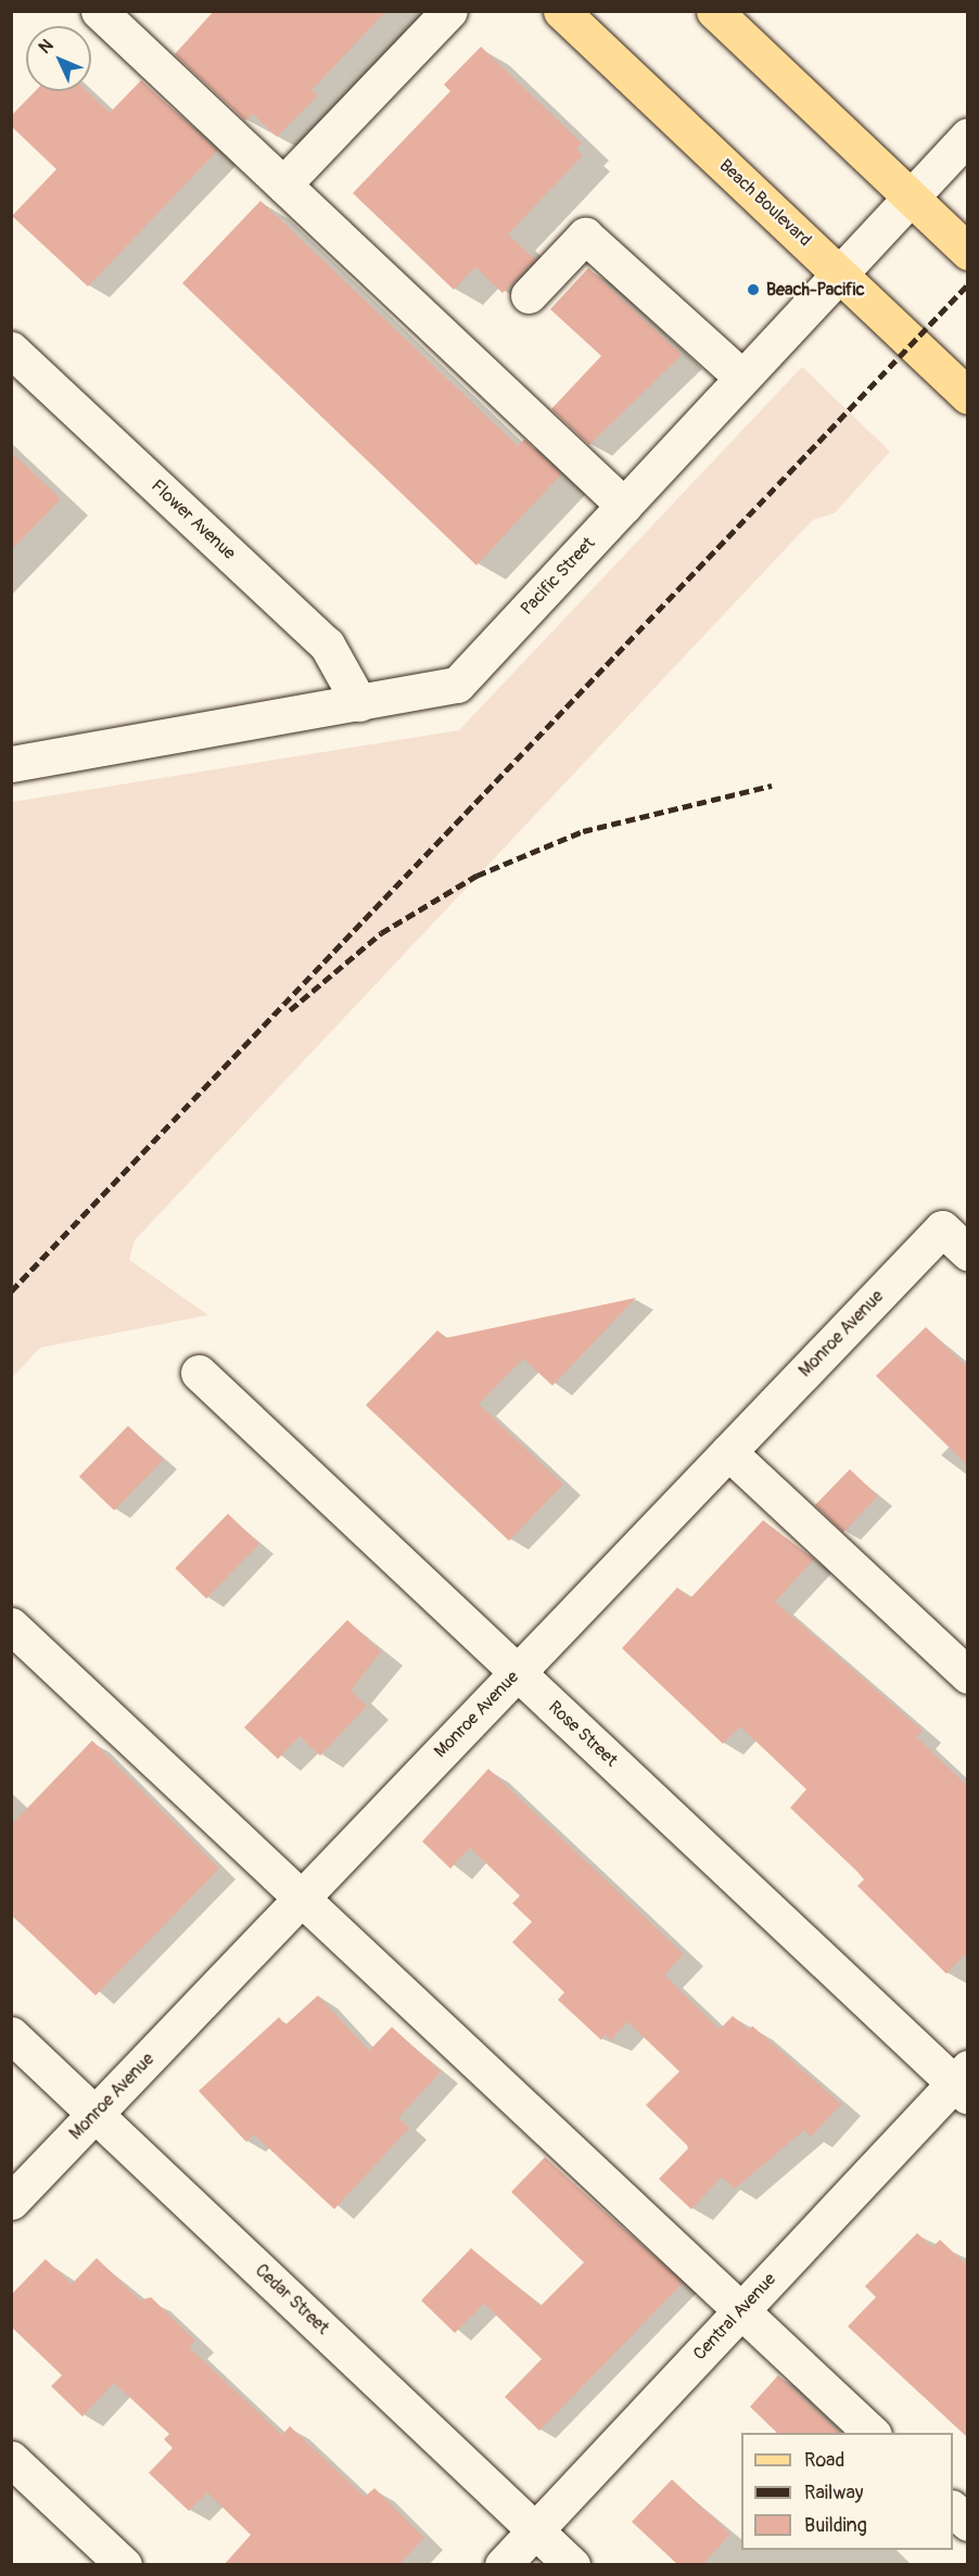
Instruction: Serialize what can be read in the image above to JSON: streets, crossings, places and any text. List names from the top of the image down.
{
  "streets": {
    "main road": ["Beach Boulevard"],
    "street": [
      "Flower Avenue",
      "Pacific Street",
      "Monroe Avenue",
      "Rose Street",
      "Cedar Street",
      "Central Avenue"
    ]
  },
  "crossings": [
    ["Beach Boulevard", "Pacific Street"],
    ["Flower Avenue", "Pacific Street"],
    ["Monroe Avenue", "Rose Street"],
    ["Monroe Avenue", "Cedar Street"],
    ["Rose Street", "Central Avenue"],
    ["Cedar Street", "Central Avenue"]
  ],
  "places": ["Beach-Pacific"],
  "legend": ["Road", "Railway", "Building"],
  "north": "top left"
}
